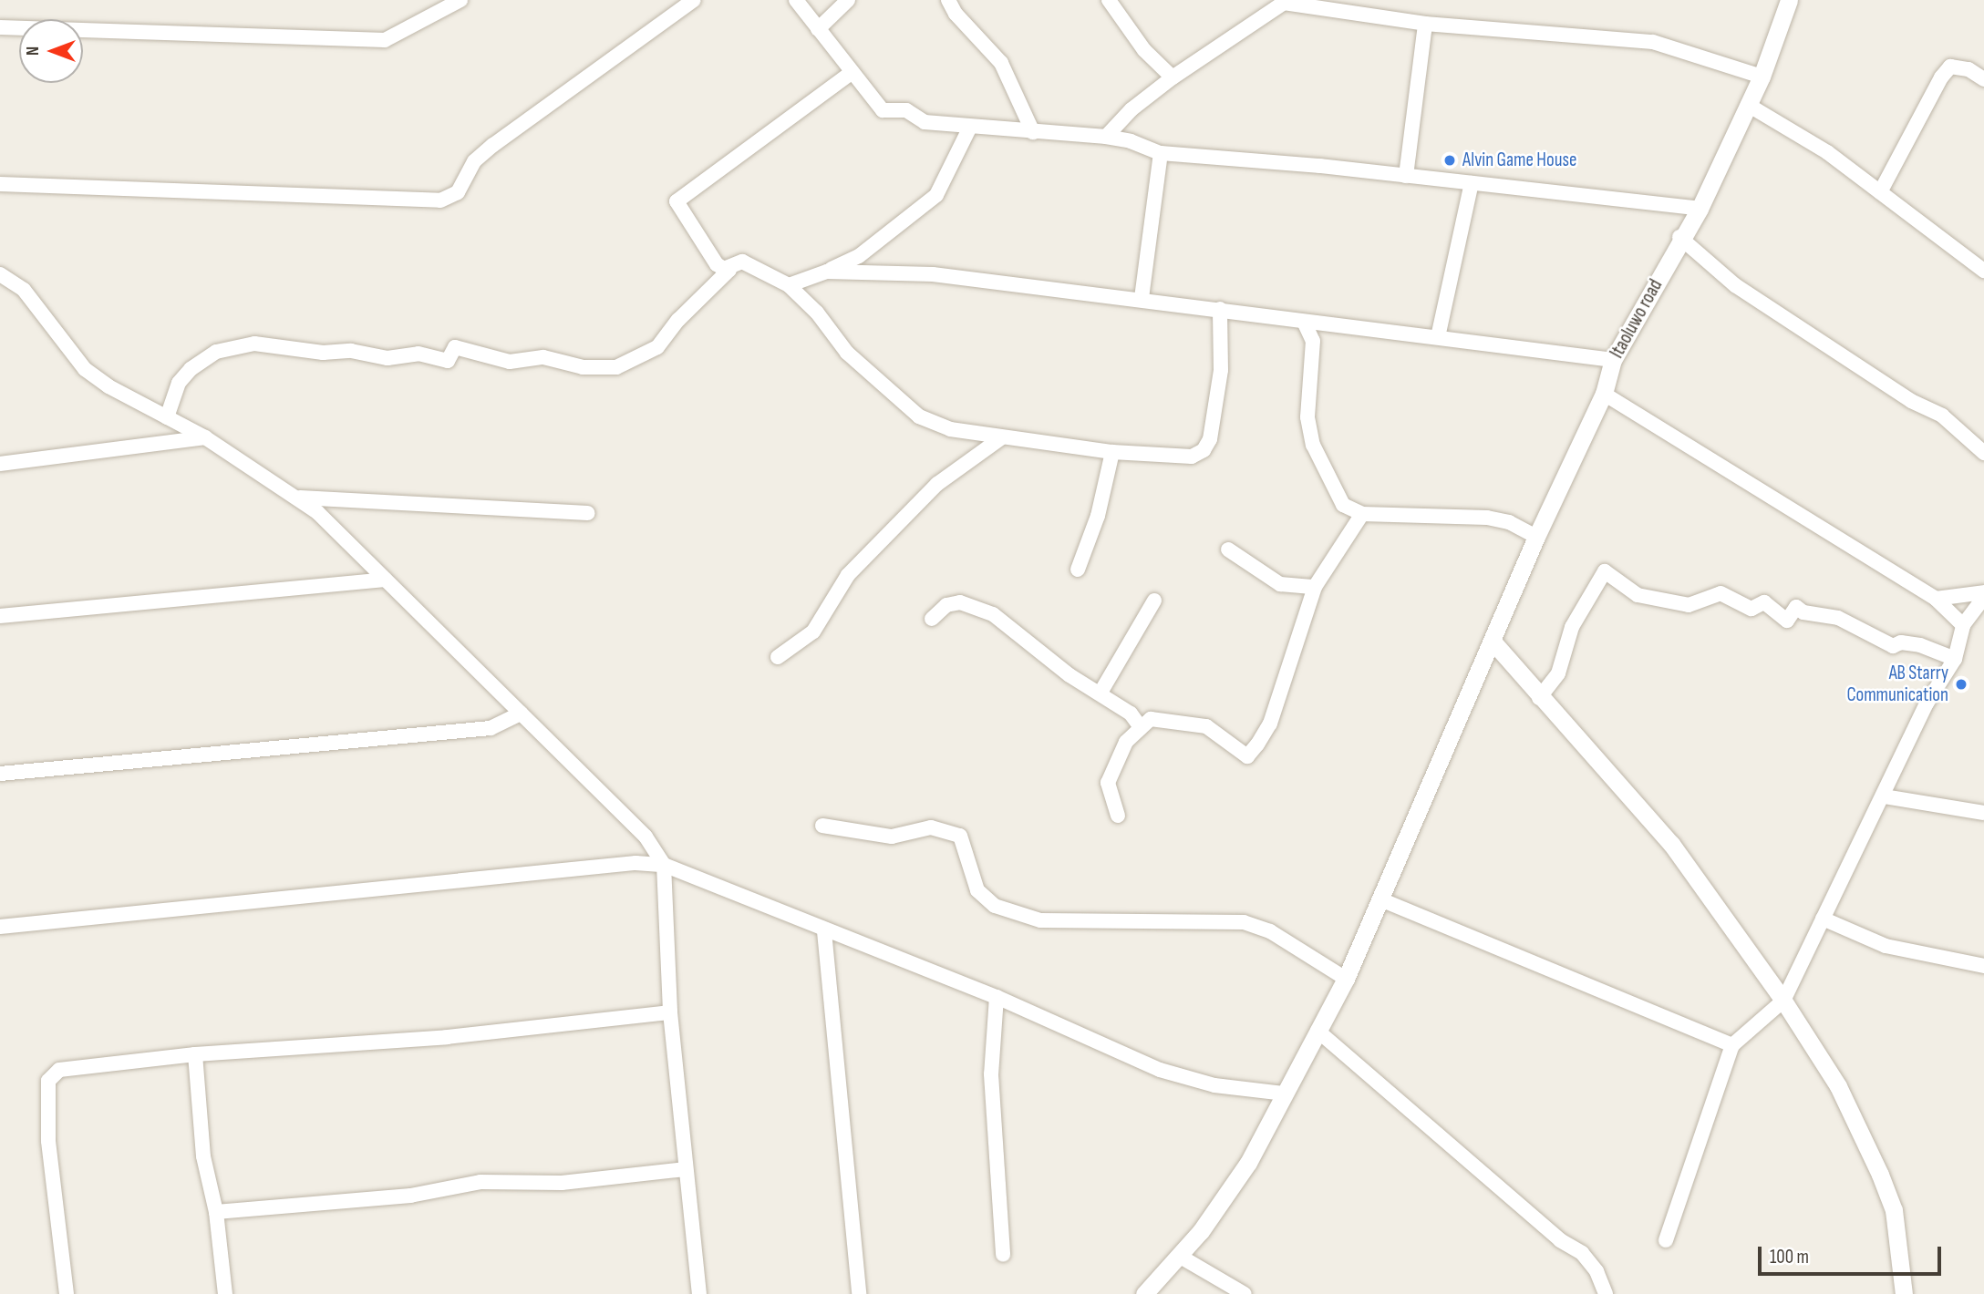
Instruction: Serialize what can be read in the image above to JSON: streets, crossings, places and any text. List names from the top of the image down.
{
  "streets": {
    "street": ["Itaoluwo road"]
  },
  "places": ["Alvin Game House", "AB Starry Communication"],
  "scale_bar": "100 m",
  "north": "left"
}
